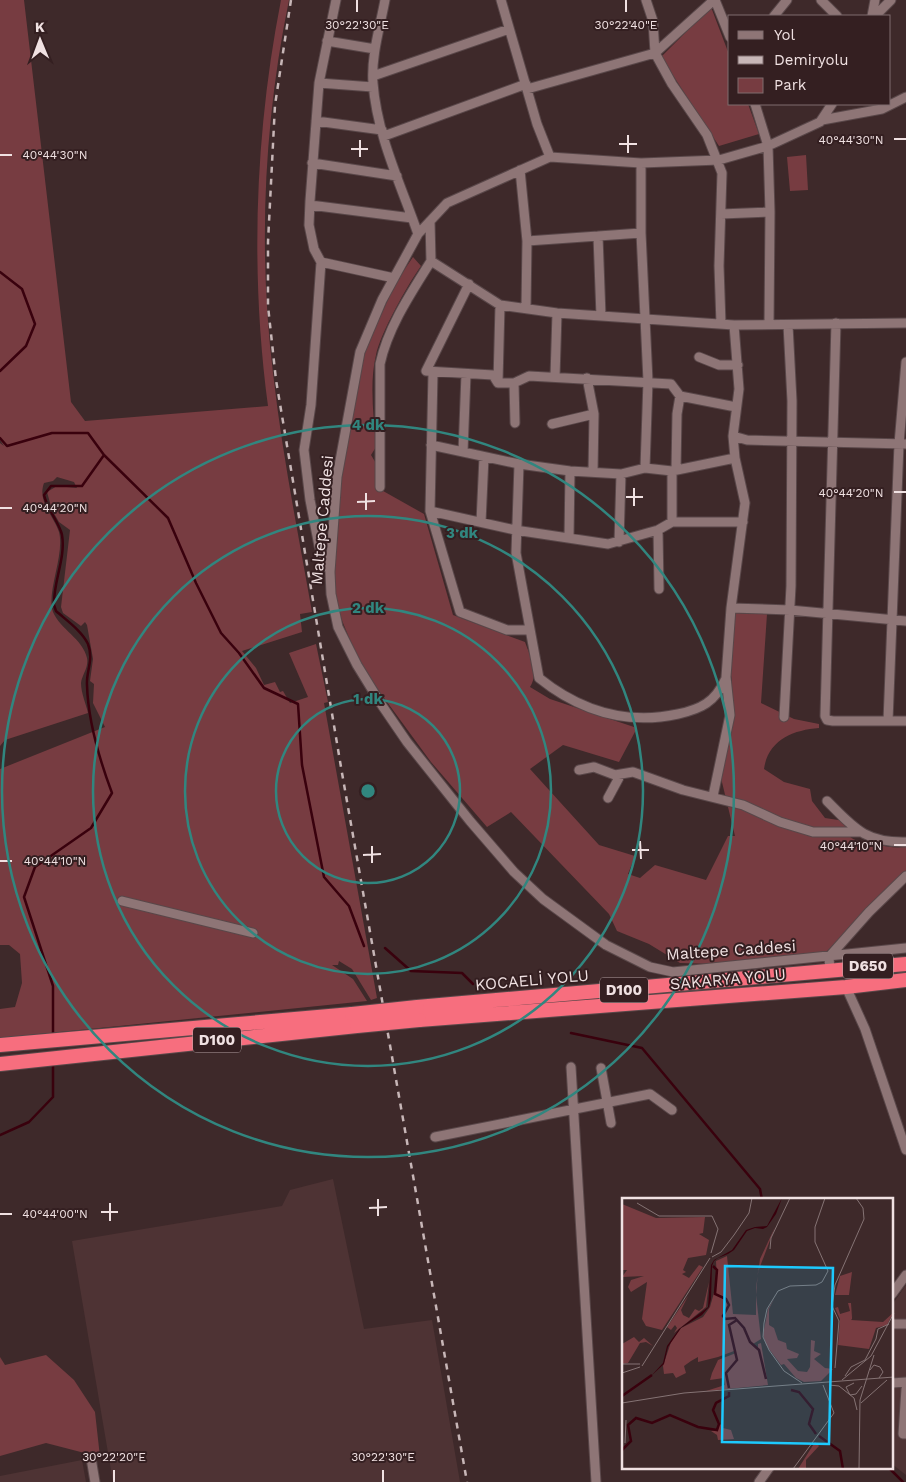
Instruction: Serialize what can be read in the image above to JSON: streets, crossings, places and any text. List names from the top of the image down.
{
  "streets": {
    "highway": [
      "D650",
      "SAKARYA YOLU",
      "KOCAELİ YOLU",
      "D100"
    ],
    "street": ["Maltepe Caddesi"]
  },
  "crossings": [
    ["D650", "KOCAELİ YOLU"],
    ["SAKARYA YOLU", "KOCAELİ YOLU"],
    ["SAKARYA YOLU", "D100"],
    ["KOCAELİ YOLU", "D100"]
  ],
  "legend": ["Yol", "Demiryolu", "Park"],
  "north": "top",
  "coordinates": [
    "30°22'30\"E",
    "30°22'40\"E",
    "40°44'30\"N",
    "40°44'20\"N",
    "40°44'10\"N",
    "40°44'00\"N",
    "30°22'20\"E"
  ],
  "rings": [
    "4 dk",
    "3 dk",
    "2 dk",
    "1 dk"
  ]
}
